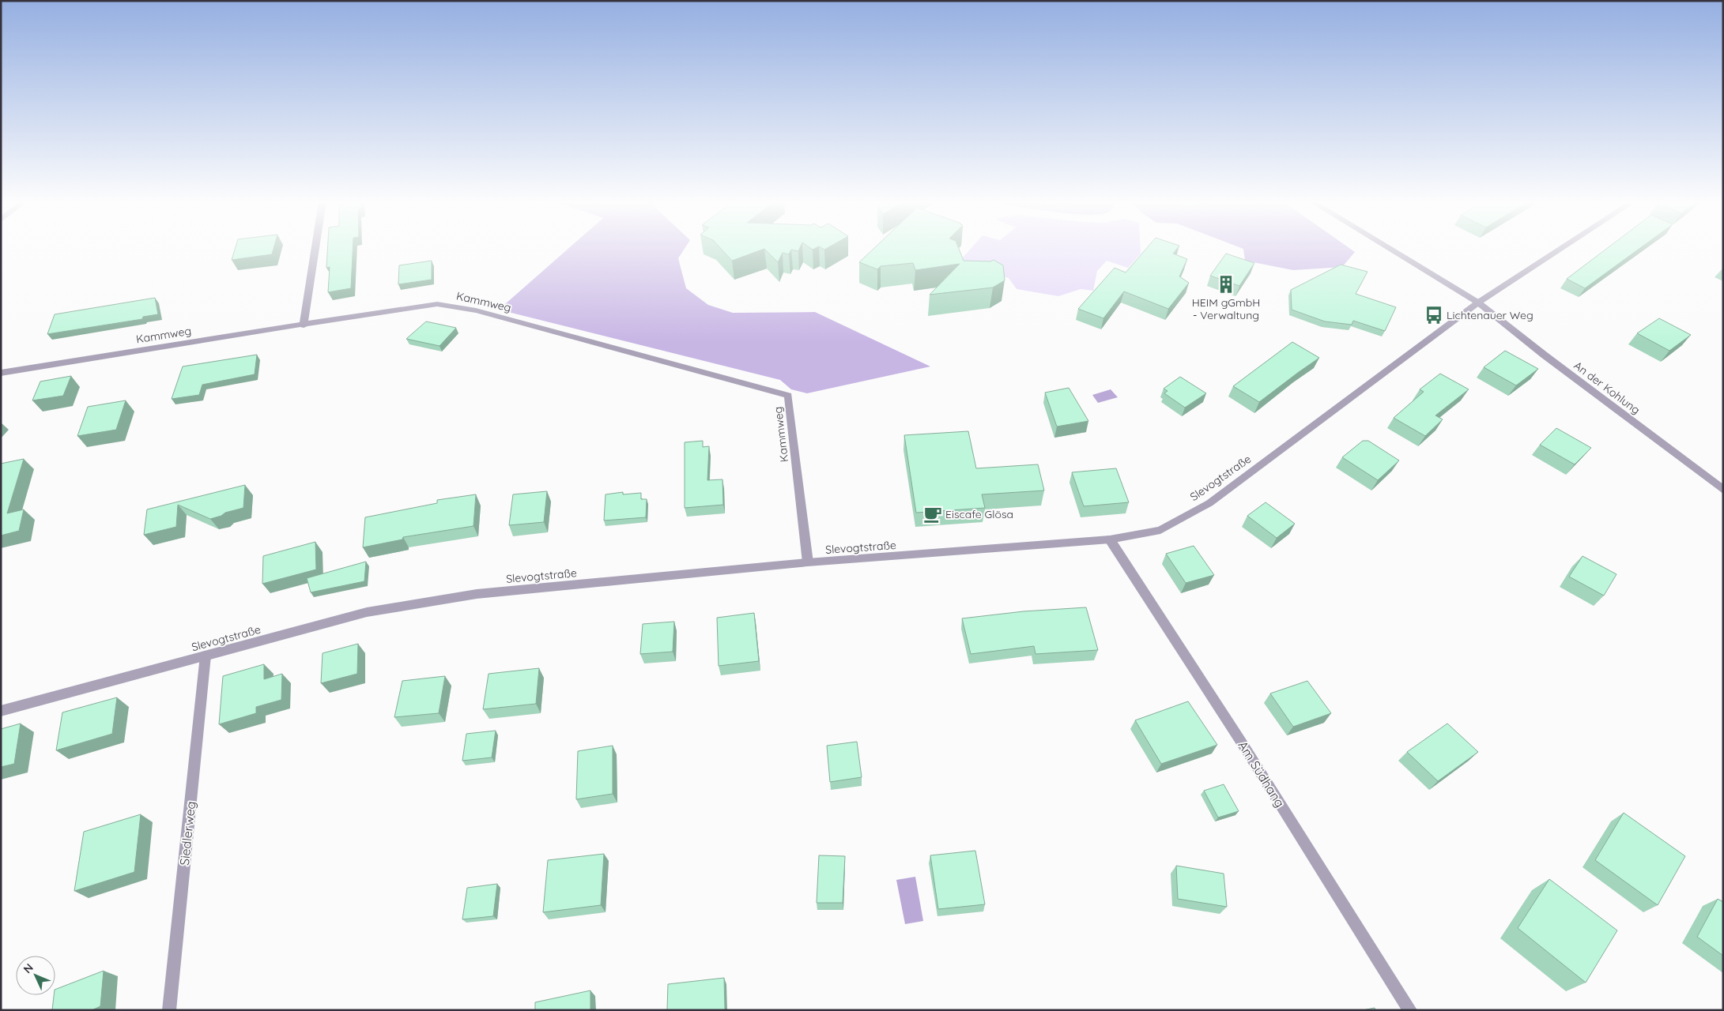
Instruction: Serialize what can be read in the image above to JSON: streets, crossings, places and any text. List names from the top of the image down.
{
  "streets": {
    "street": [
      "Kammweg",
      "An der Kohlung",
      "Slevogtstraße",
      "Am Südhang",
      "Siedlerweg"
    ]
  },
  "crossings": [
    ["Kammweg", "Slevogtstraße"],
    ["An der Kohlung", "Slevogtstraße"],
    ["Slevogtstraße", "Am Südhang"],
    ["Slevogtstraße", "Siedlerweg"]
  ],
  "places": {
    "building": ["HEIM gGmbH - Verwaltung"],
    "bus stop": ["Lichtenauer Weg"],
    "cafe": ["Eiscafe Glösa"]
  },
  "north": "top left"
}
